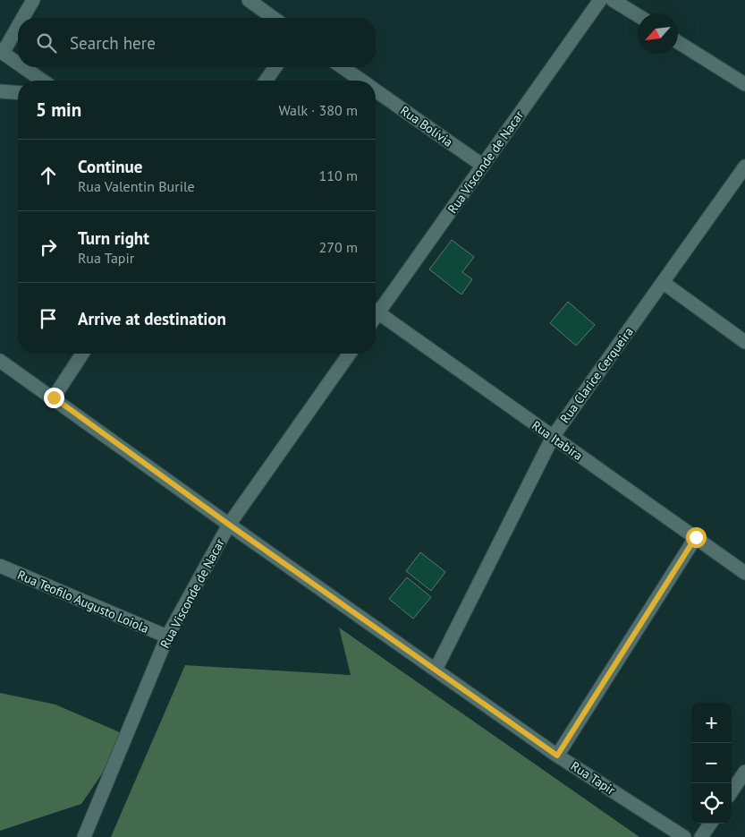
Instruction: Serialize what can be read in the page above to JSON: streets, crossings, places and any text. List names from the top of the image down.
{
  "streets": {
    "street": [
      "Rua Bolívia",
      "Rua Visconde de Nacar",
      "Rua Clarice Cerqueira",
      "Rua Itabira",
      "Rua Teofilo Augusto Loiola",
      "Rua Tapir"
    ]
  },
  "crossings": [
    ["Rua Bolívia", "Rua Visconde de Nacar"],
    ["Rua Visconde de Nacar", "Rua Teofilo Augusto Loiola"],
    ["Rua Visconde de Nacar", "Rua Tapir"],
    ["Rua Clarice Cerqueira", "Rua Itabira"],
    ["Rua Clarice Cerqueira", "Rua Tapir"]
  ],
  "north": "bottom left",
  "page": {
    "search": "Search here",
    "heading": ["5 min", "Walk · 380 m"],
    "list": [
      ["Continue", "Rua Valentin Burile", "110 m"],
      ["Turn right", "Rua Tapir", "270 m"],
      "Arrive at destination"
    ],
    "map_buttons": ["+", "−"]
  }
}
